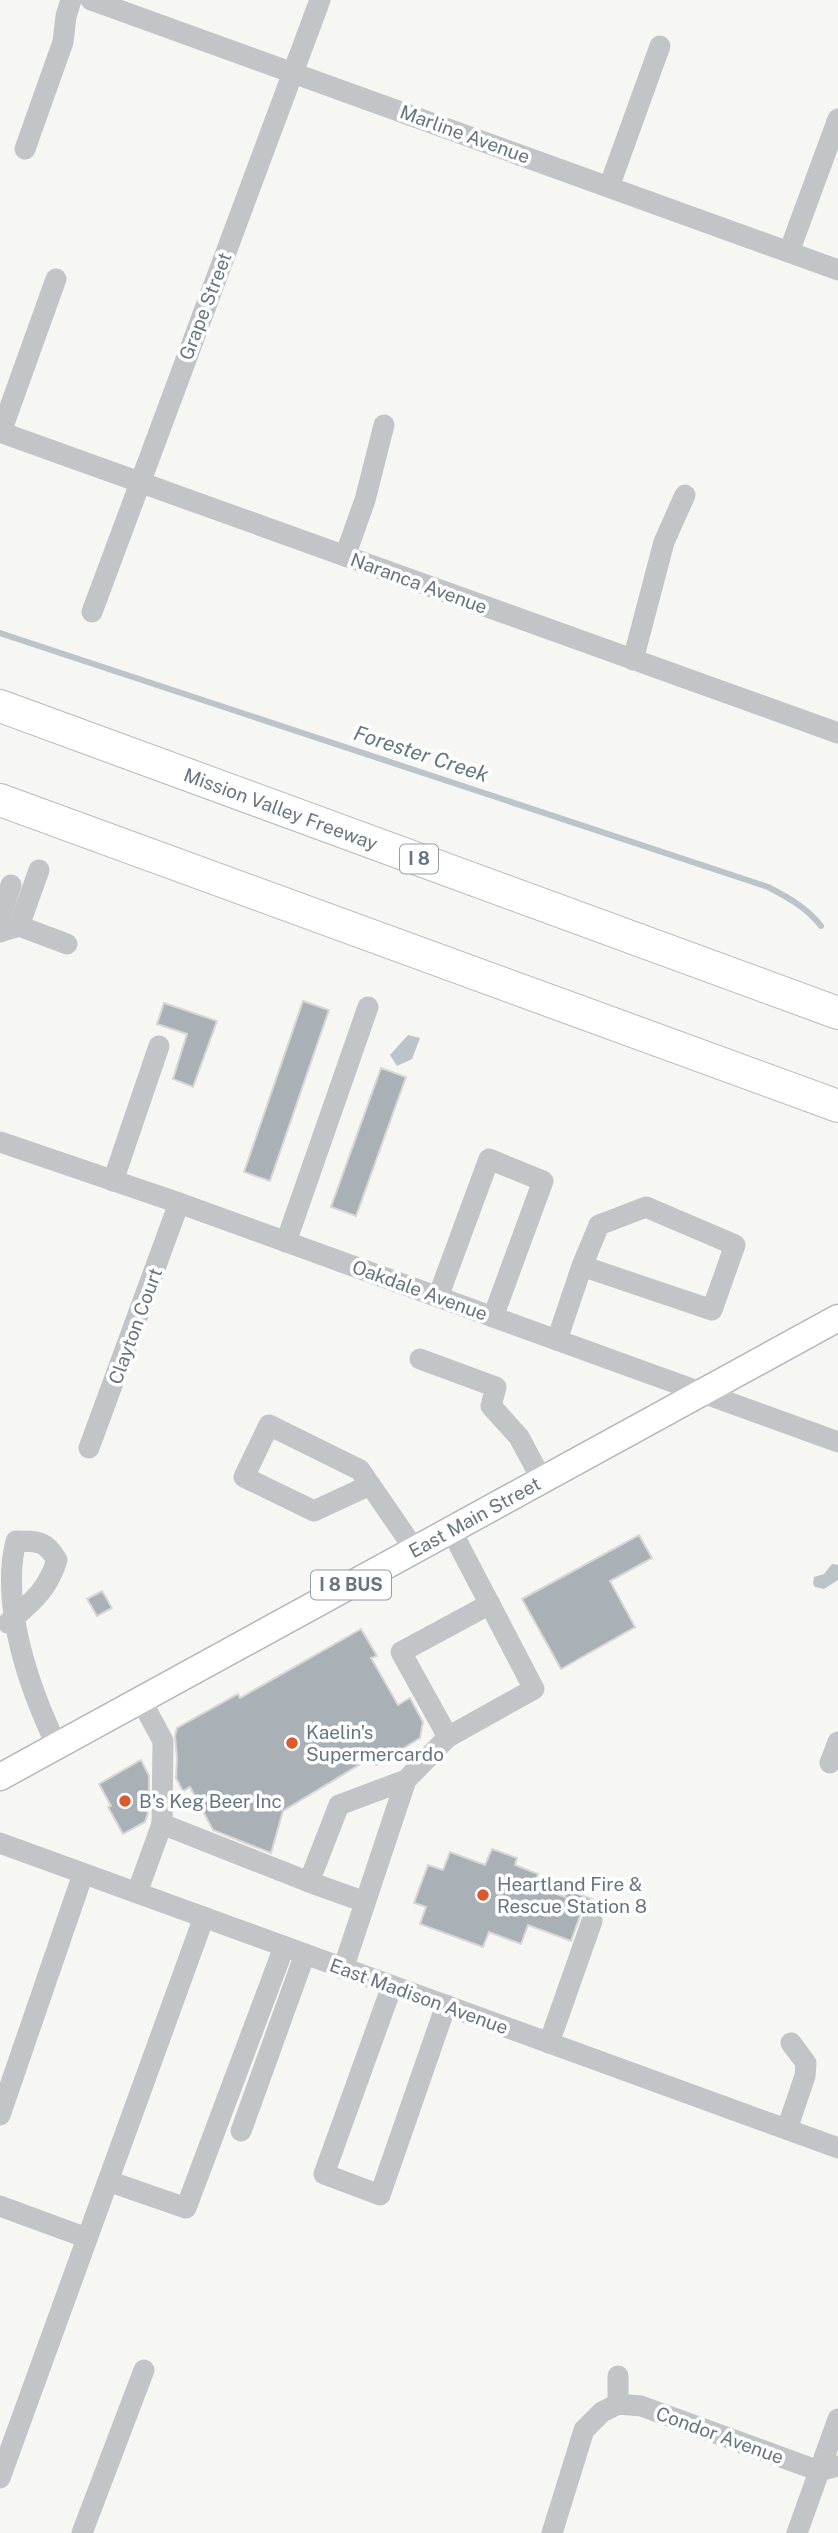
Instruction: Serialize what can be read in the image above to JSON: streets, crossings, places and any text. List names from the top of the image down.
{
  "streets": {
    "highway": ["Mission Valley Freeway", "I 8"],
    "main road": ["East Main Street", "I 8 BUS"],
    "street": [
      "Marline Avenue",
      "Grape Street",
      "Naranca Avenue",
      "Oakdale Avenue",
      "Clayton Court",
      "East Madison Avenue",
      "Condor Avenue"
    ]
  },
  "crossings": [
    ["Marline Avenue", "Grape Street"],
    ["Grape Street", "Naranca Avenue"],
    ["Oakdale Avenue", "Clayton Court"],
    ["Oakdale Avenue", "East Main Street"]
  ],
  "water": ["Forester Creek"],
  "places": ["Kaelin's Supermercardo", "B's Keg Beer Inc", "Heartland Fire & Rescue Station 8"]
}
